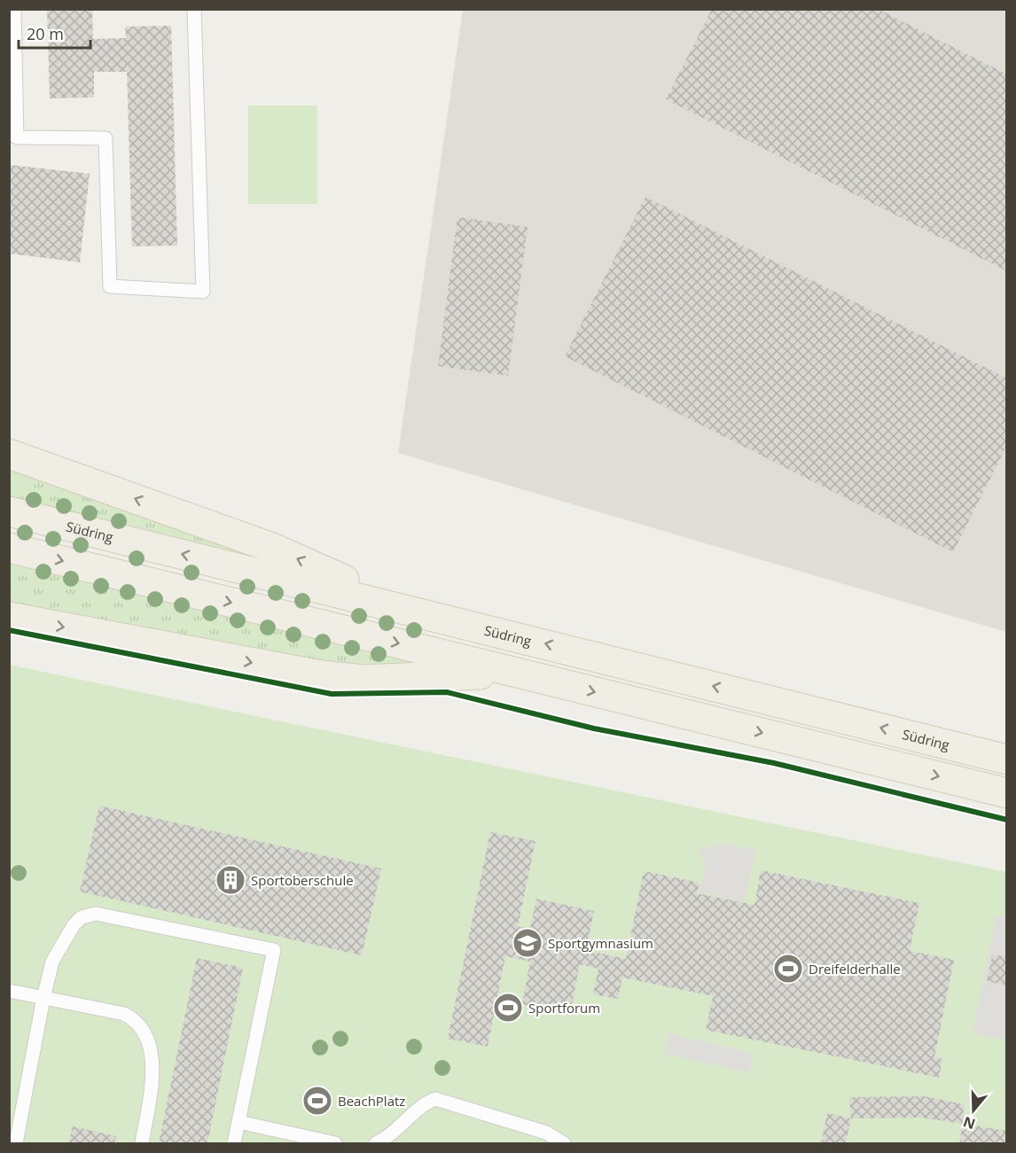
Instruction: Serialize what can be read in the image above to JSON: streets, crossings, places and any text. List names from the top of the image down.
{
  "streets": {
    "main road": ["Südring"]
  },
  "places": {
    "building": ["Sportoberschule"],
    "school or university": ["Sportgymnasium"],
    "sports": ["Dreifelderhalle", "Sportforum", "BeachPlatz"]
  },
  "scale_bar": "20 m",
  "north": "bottom"
}
